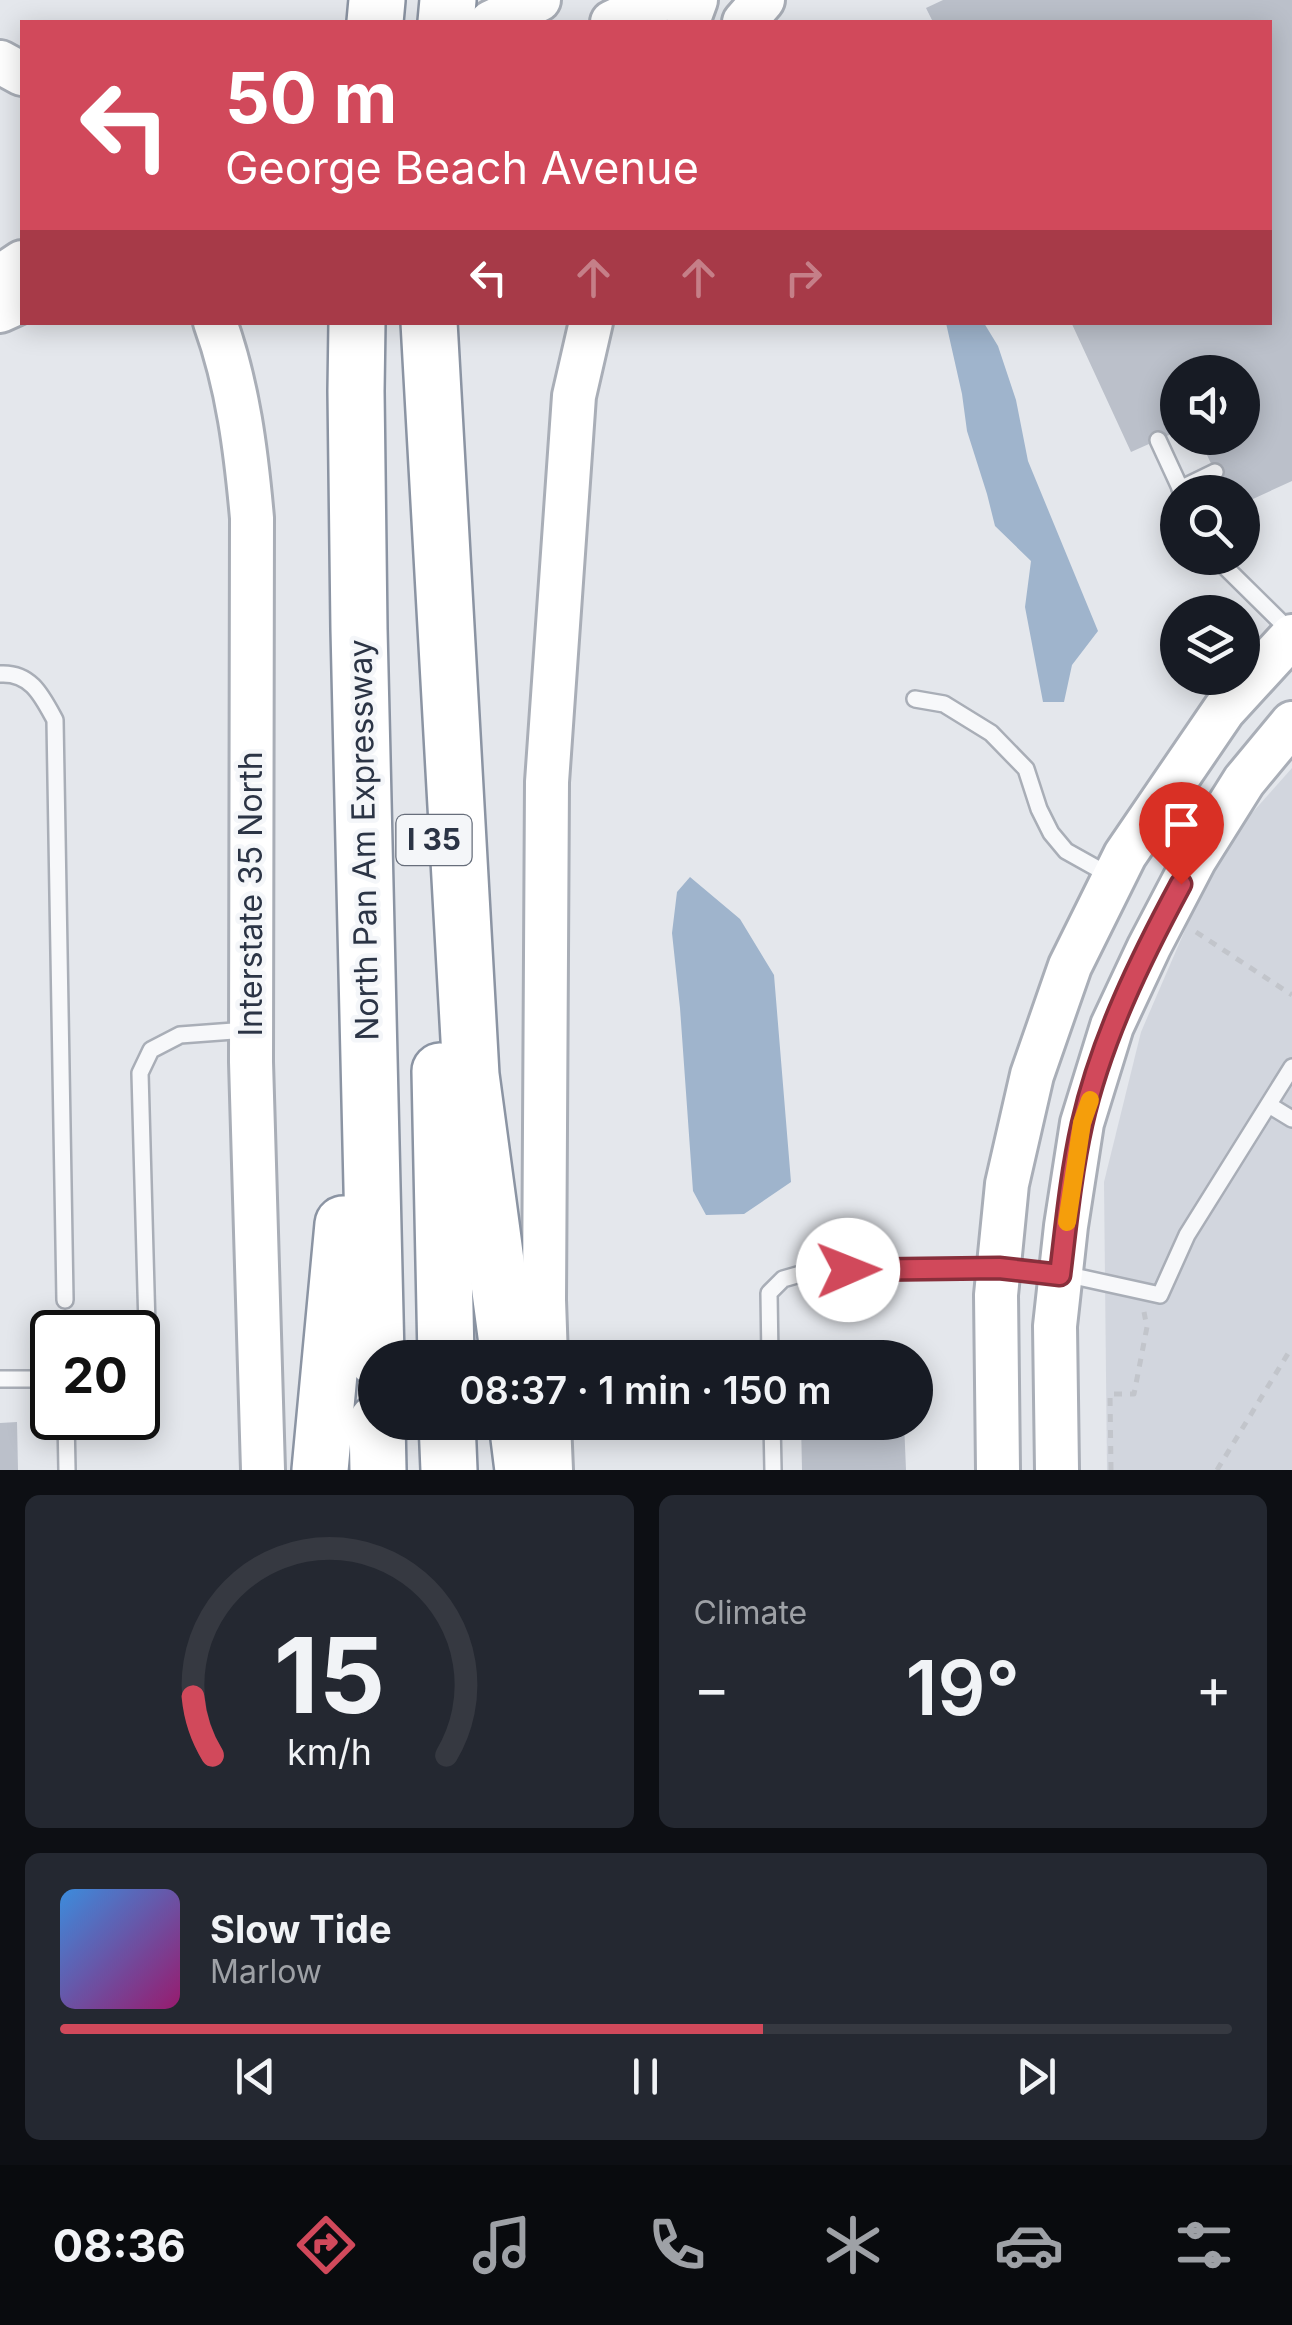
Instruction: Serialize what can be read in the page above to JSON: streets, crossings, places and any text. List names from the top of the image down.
{
  "streets": {
    "highway": ["North Pan Am Expressway", "I 35"],
    "main road": ["Interstate 35 North"]
  },
  "page": {
    "turn": ["50 m", "George Beach Avenue"],
    "limit": "20",
    "trip": "08:37 · 1 min · 150 m",
    "tile": "Climate",
    "heat": ["−", "19°", "+"],
    "song": ["Slow Tide", "Marlow"],
    "tabs": "08:36",
    "gauge": ["15", "km/h"]
  }
}
